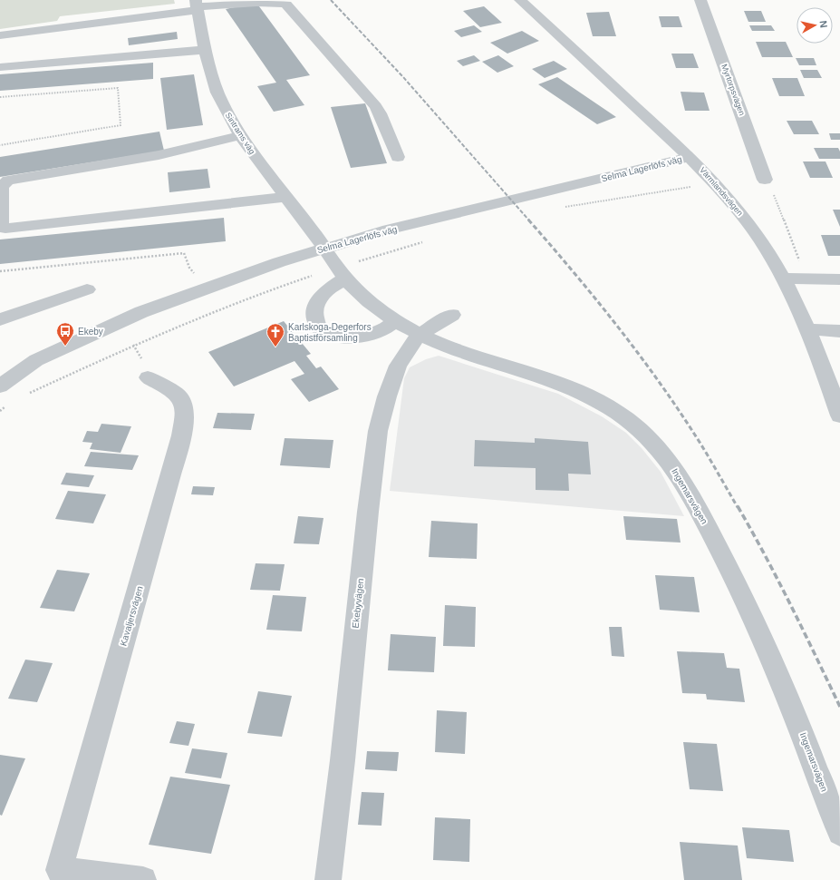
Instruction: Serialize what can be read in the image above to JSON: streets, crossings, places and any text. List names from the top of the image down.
{
  "streets": {
    "street": [
      "Myrtorpsvägen",
      "Sintrams väg",
      "Selma Lagerlöfs väg",
      "Värmlandsvägen",
      "Ingemarsvägen",
      "Ekebyvägen",
      "Kavaljersvägen"
    ]
  },
  "crossings": [
    ["Sintrams väg", "Selma Lagerlöfs väg"],
    ["Sintrams väg", "Ingemarsvägen"],
    ["Selma Lagerlöfs väg", "Värmlandsvägen"],
    ["Selma Lagerlöfs väg", "Ingemarsvägen"],
    ["Ingemarsvägen", "Ekebyvägen"]
  ],
  "places": {
    "bus stop": ["Ekeby"],
    "church": ["Karlskoga-Degerfors Baptistförsamling"]
  },
  "north": "right"
}
